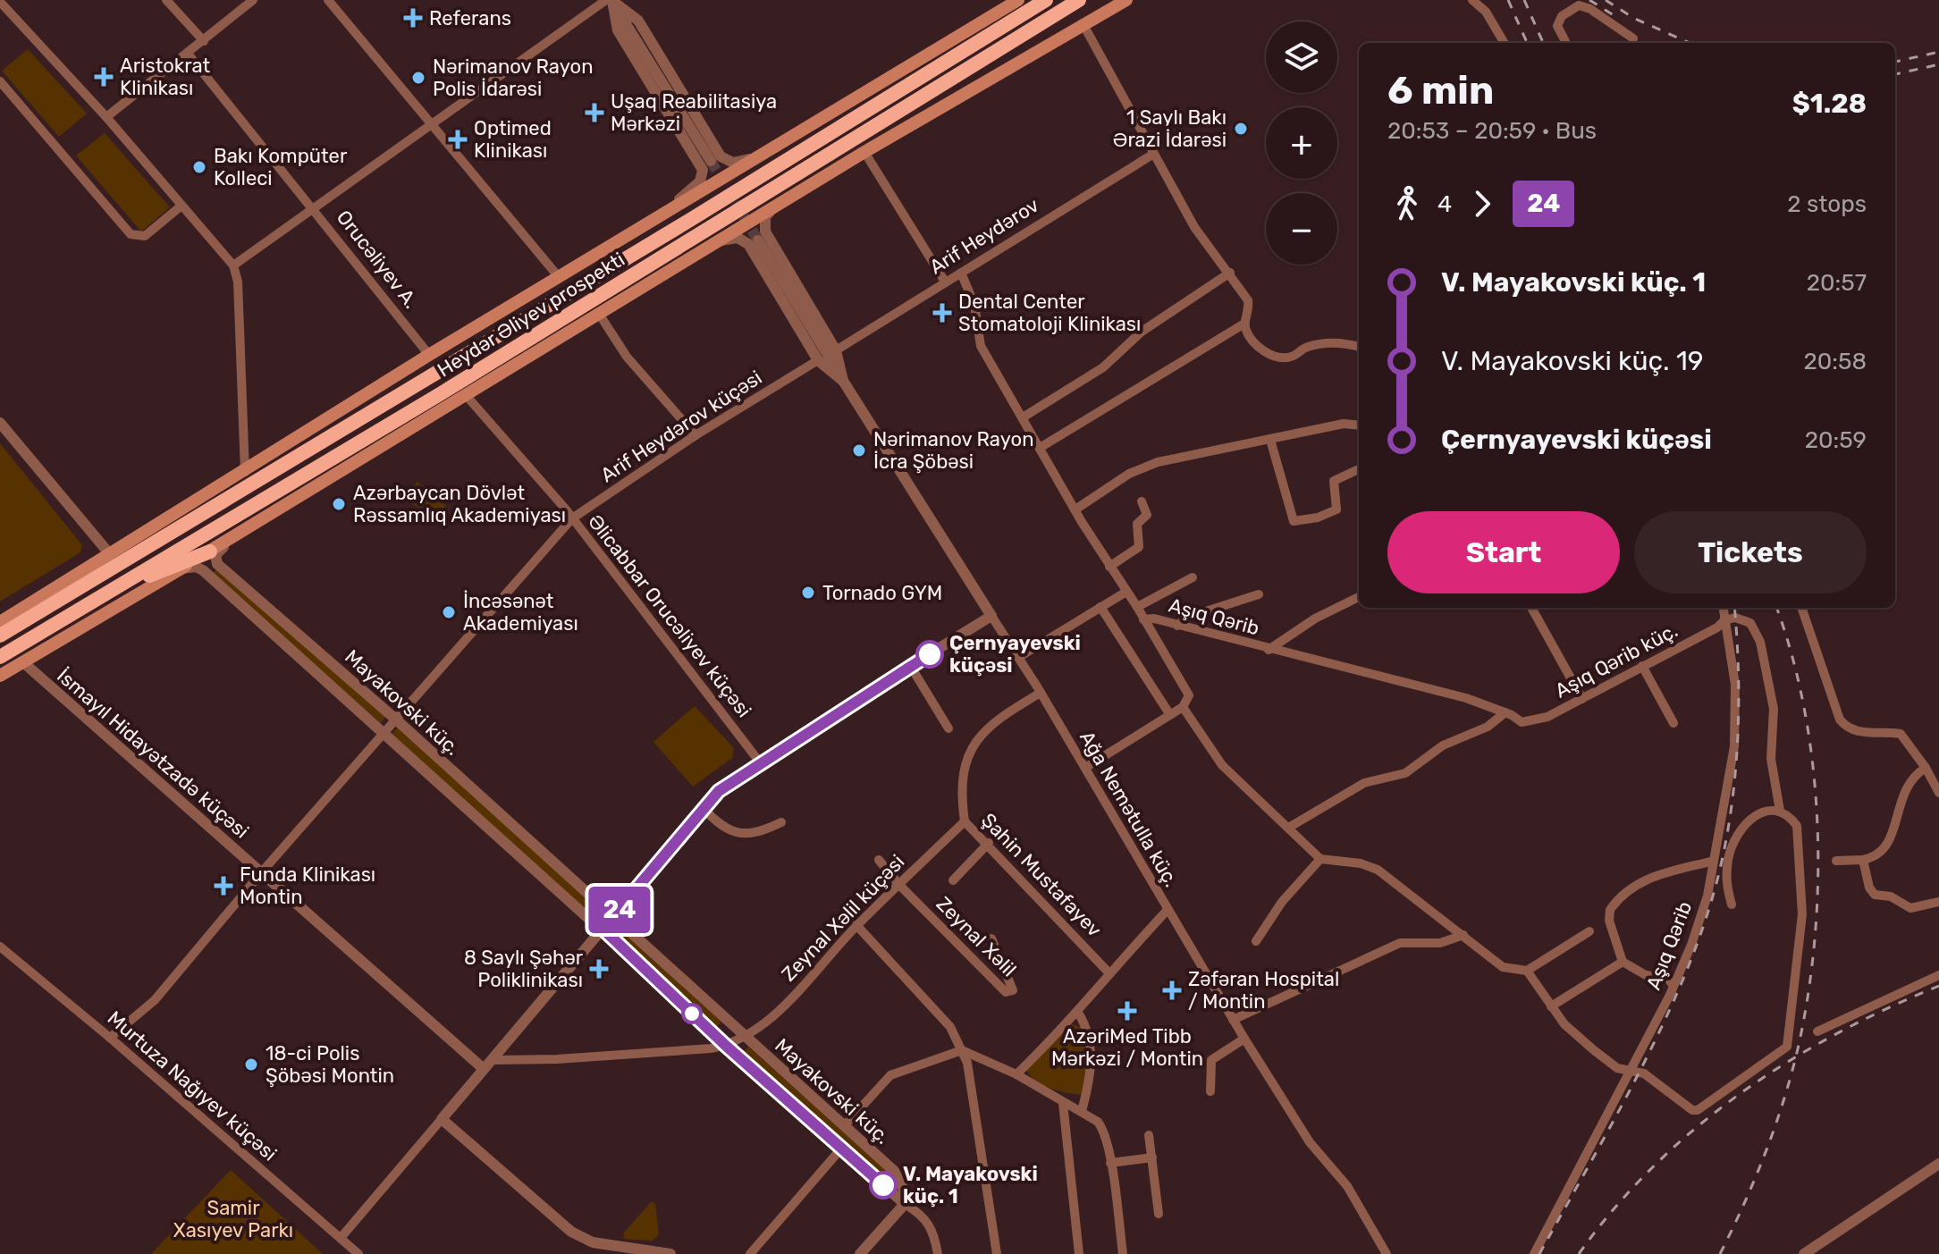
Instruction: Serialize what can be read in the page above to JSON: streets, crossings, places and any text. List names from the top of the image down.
{
  "streets": {
    "highway": ["Heydər Əliyev prospekti"],
    "street": [
      "Arif Heydərov",
      "Orucəliyev A.",
      "Arif Heydərov küçəsi",
      "Əlicabbar Orucəliyev küçəsi",
      "Aşıq Qərib",
      "Aşıq Qərib küç.",
      "Mayakovski küç.",
      "İsmayıl Hidayətzadə küçəsi",
      "Ağa Nemətulla küç.",
      "Şahin Mustafayev",
      "Zeynal Xəlil küçəsi",
      "Zeynal Xəlil",
      "Murtuza Nağıyev küçəsi"
    ]
  },
  "crossings": [
    ["Arif Heydərov", "Ağa Nemətulla küç."],
    ["Arif Heydərov küçəsi", "Əlicabbar Orucəliyev küçəsi"],
    ["Arif Heydərov küçəsi", "Mayakovski küç."],
    ["Arif Heydərov küçəsi", "İsmayıl Hidayətzadə küçəsi"],
    ["Arif Heydərov küçəsi", "Ağa Nemətulla küç."],
    ["Arif Heydərov küçəsi", "Murtuza Nağıyev küçəsi"],
    ["Aşıq Qərib", "Aşıq Qərib küç."],
    ["Mayakovski küç.", "Zeynal Xəlil küçəsi"],
    ["Ağa Nemətulla küç.", "Şahin Mustafayev"],
    ["Şahin Mustafayev", "Zeynal Xəlil küçəsi"],
    ["Zeynal Xəlil küçəsi", "Zeynal Xəlil"]
  ],
  "parks": ["Samir Xasıyev Parkı"],
  "places": {
    "health": [
      "Referans",
      "Aristokrat Klinikası",
      "Uşaq Reabilitasiya Mərkəzi",
      "Optimed Klinikası",
      "Dental Center Stomatoloji Klinikası",
      "Funda Klinikası Montin",
      "8 Saylı Şəhər Poliklinikası",
      "Zəfəran Hospital / Montin",
      "AzəriMed Tibb Mərkəzi / Montin"
    ],
    "other": [
      "Nərimanov Rayon Polis İdarəsi",
      "1 Saylı Bakı Ərazi İdarəsi",
      "Bakı Kompüter Kolleci",
      "Nərimanov Rayon İcra Şöbəsi",
      "Azərbaycan Dövlət Rəssamlıq Akademiyası",
      "Tornado GYM",
      "İncəsənət Akademiyası",
      "Çernyayevski küçəsi",
      "18-ci Polis Şöbəsi Montin",
      "V. Mayakovski küç. 1"
    ]
  },
  "lines": ["bus line 24"],
  "page": {
    "on_map": "24",
    "map_buttons": ["+", "−"],
    "heading": ["6 min", "20:53 – 20:59 · Bus", "$1.28"],
    "legs": ["4", "24", "2 stops"],
    "list": [
      {
        "name": "V. Mayakovski küç. 1",
        "value": "20:57"
      },
      {
        "name": "V. Mayakovski küç. 19",
        "value": "20:58"
      },
      {
        "name": "Çernyayevski küçəsi",
        "value": "20:59"
      }
    ],
    "buttons": ["Start", "Tickets"]
  }
}
